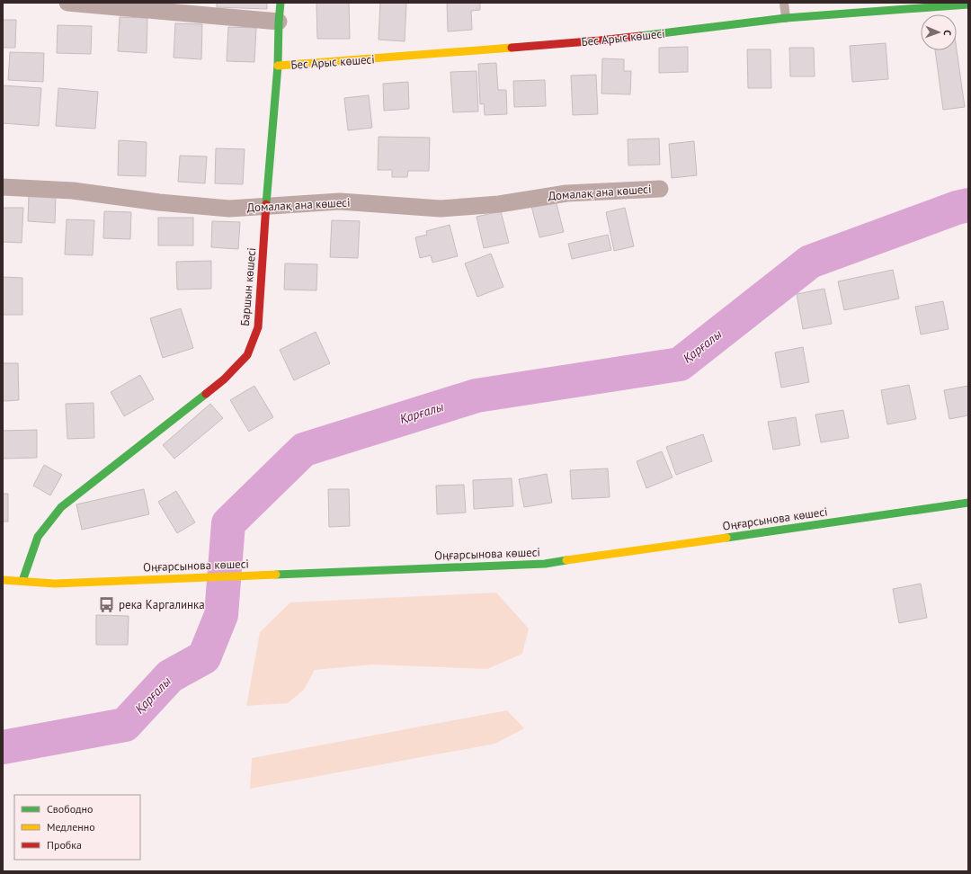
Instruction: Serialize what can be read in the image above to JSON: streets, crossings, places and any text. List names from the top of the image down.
{
  "streets": {
    "street": [
      "Бес Арыс көшесі",
      "Домалақ ана көшесі",
      "Баршын көшесі",
      "Оңғарсынова көшесі"
    ]
  },
  "crossings": [
    ["Бес Арыс көшесі", "Баршын көшесі"],
    ["Домалақ ана көшесі", "Баршын көшесі"],
    ["Баршын көшесі", "Оңғарсынова көшесі"]
  ],
  "water": ["Қарғалы"],
  "places": {
    "bus stop": ["река Каргалинка"]
  },
  "legend": ["Свободно", "Медленно", "Пробка"],
  "north": "right"
}
